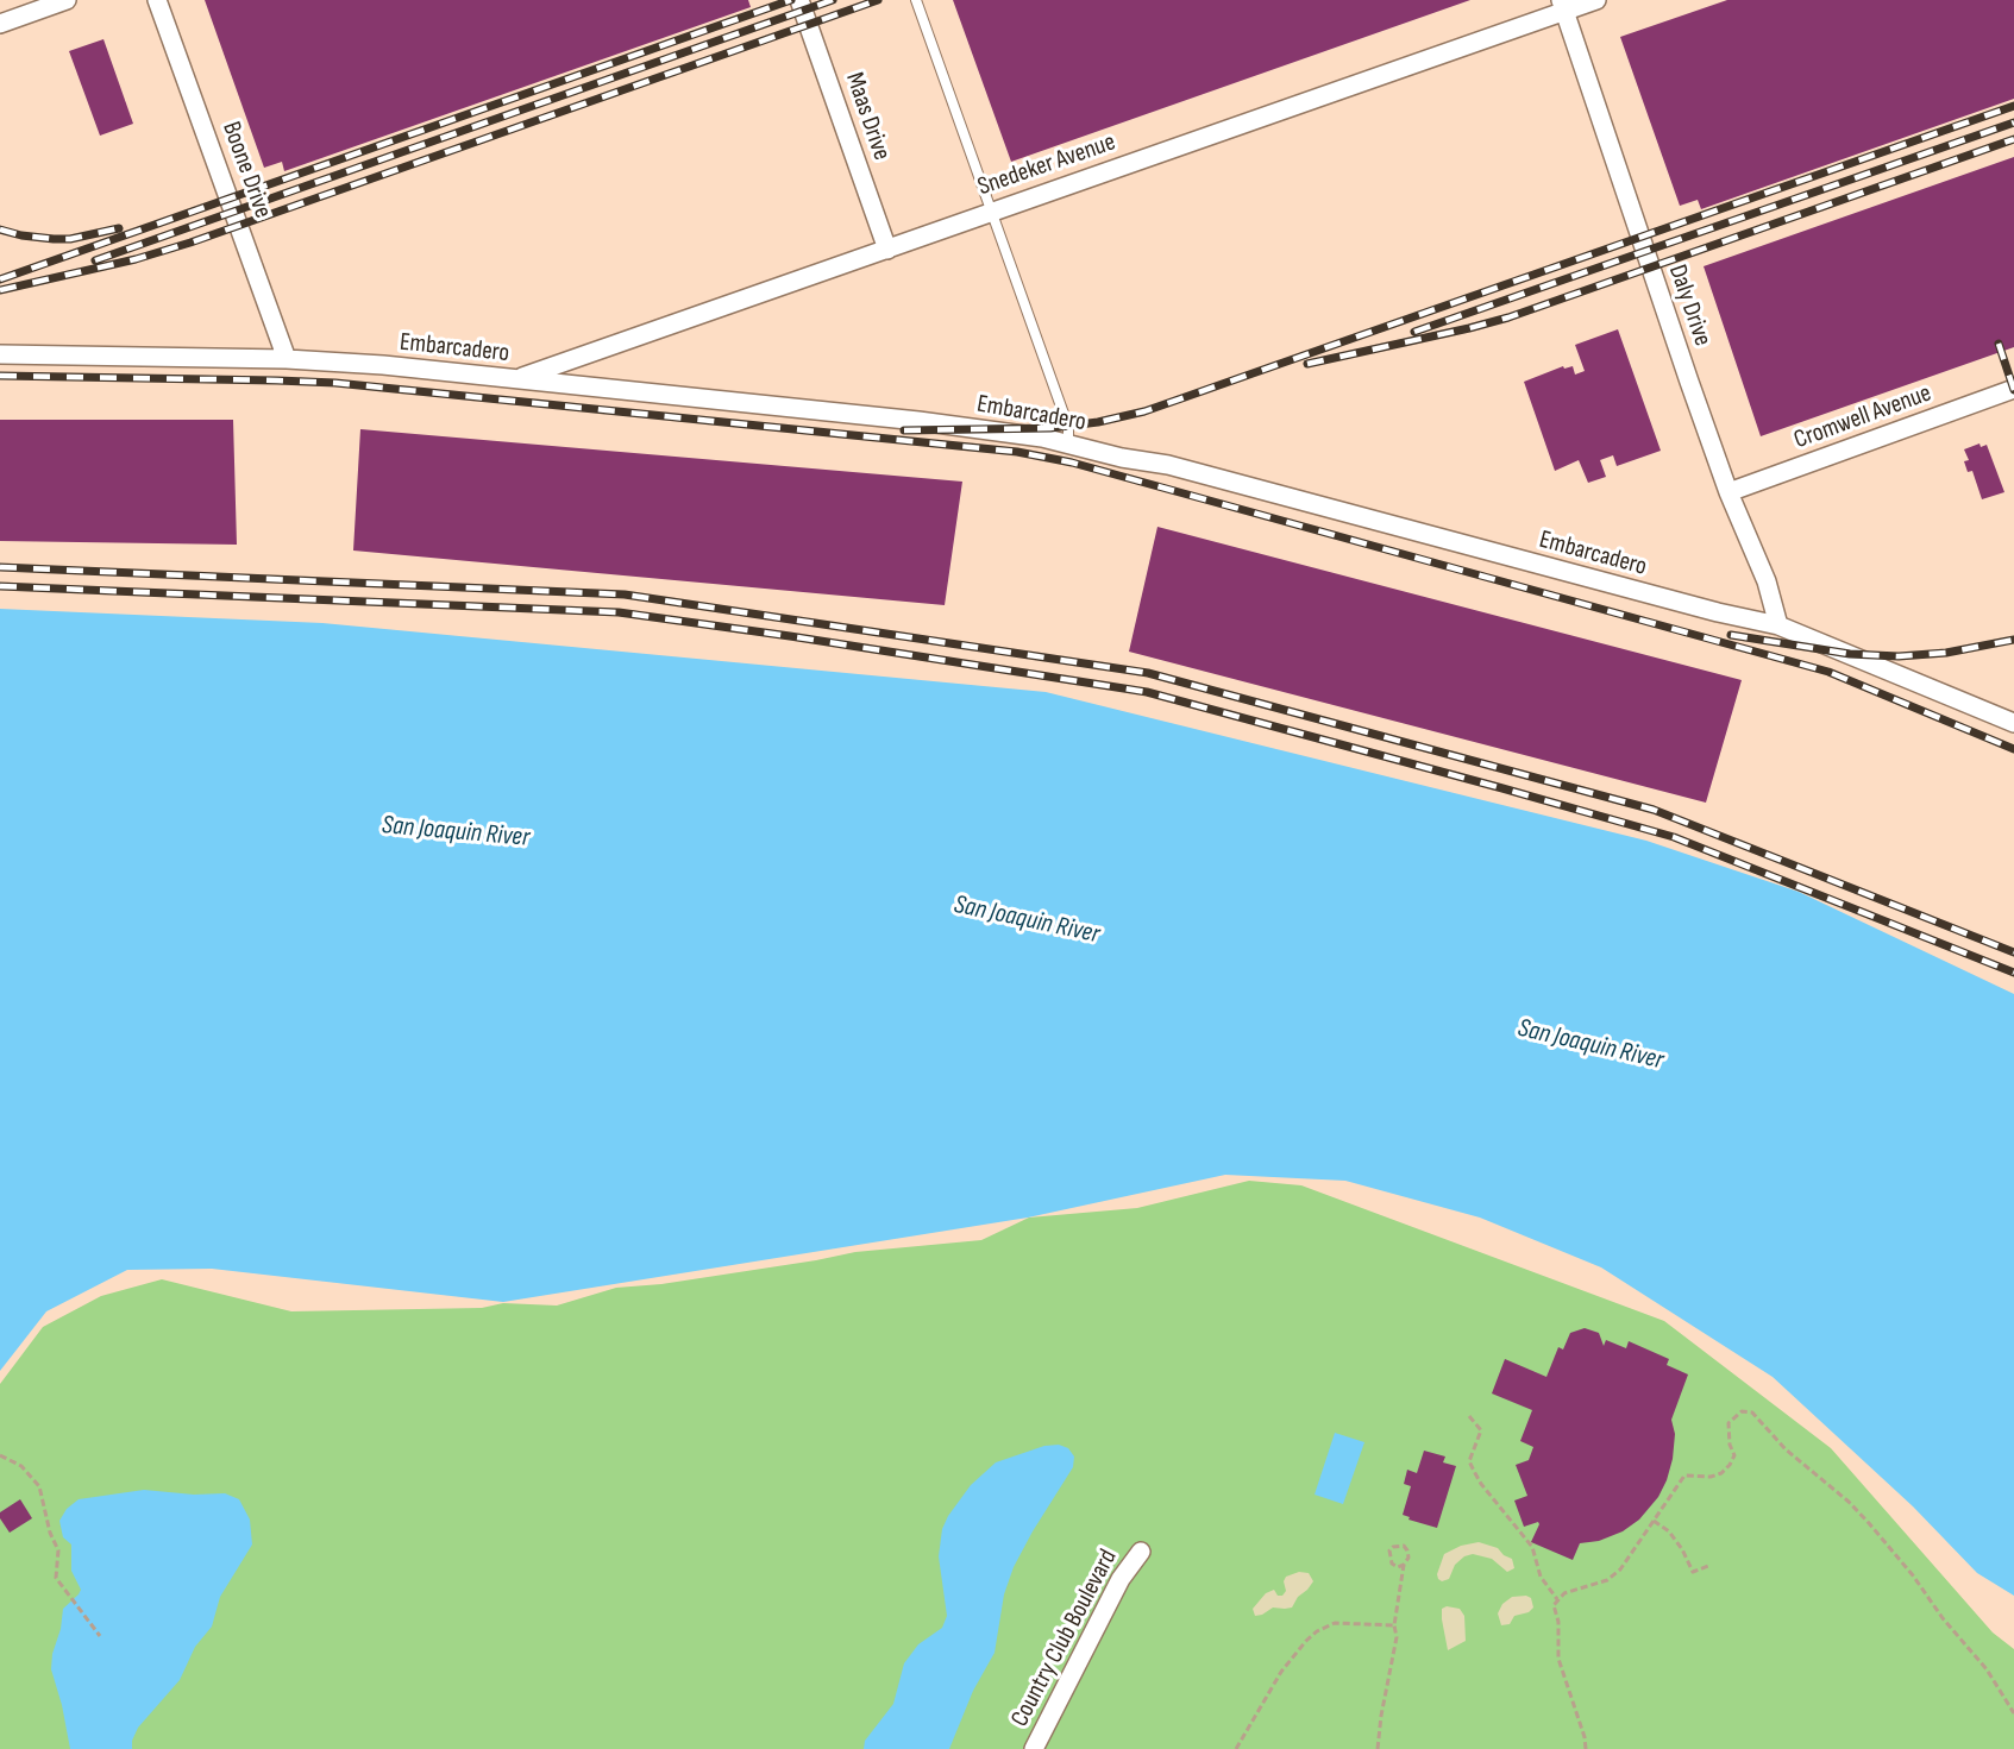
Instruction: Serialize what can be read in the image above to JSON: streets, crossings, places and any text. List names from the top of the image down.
{
  "streets": {
    "street": [
      "Maas Drive",
      "Snedeker Avenue",
      "Boone Drive",
      "Daly Drive",
      "Embarcadero",
      "Cromwell Avenue",
      "Country Club Boulevard"
    ]
  },
  "crossings": [
    ["Maas Drive", "Snedeker Avenue"],
    ["Snedeker Avenue", "Daly Drive"],
    ["Snedeker Avenue", "Embarcadero"],
    ["Boone Drive", "Embarcadero"],
    ["Daly Drive", "Embarcadero"],
    ["Daly Drive", "Cromwell Avenue"]
  ],
  "water": ["San Joaquin River"]
}
